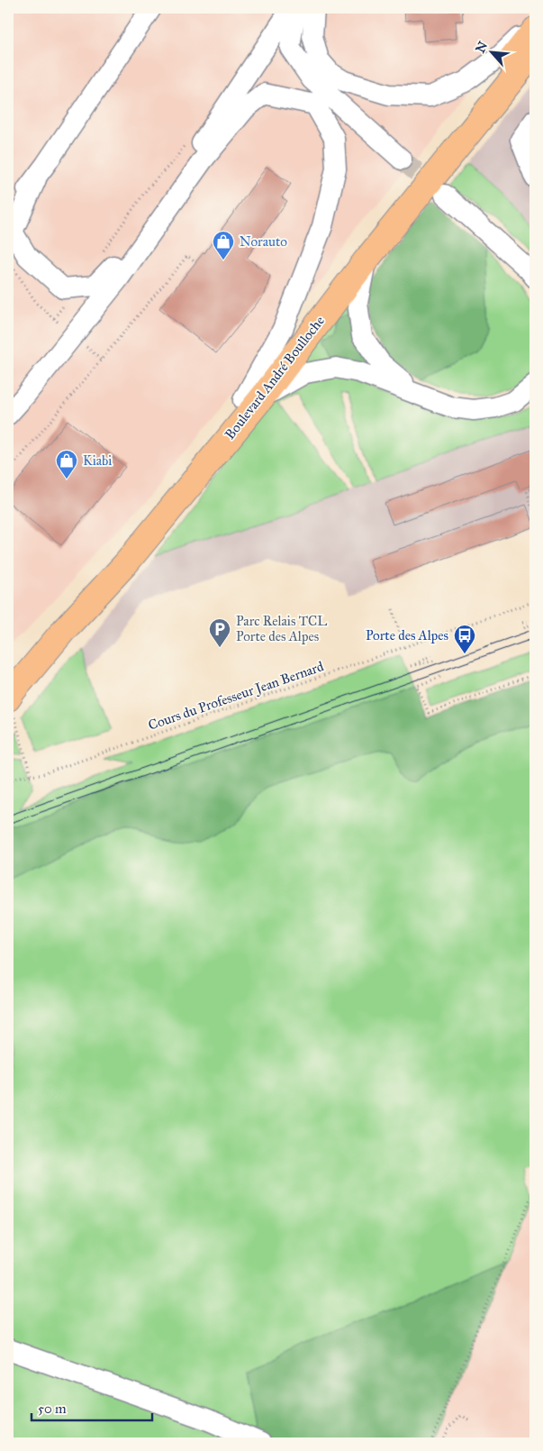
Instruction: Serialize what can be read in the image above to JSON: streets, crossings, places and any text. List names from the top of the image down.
{
  "streets": {
    "main road": ["Boulevard André Boulloche"],
    "path": ["Cours du Professeur Jean Bernard"]
  },
  "places": {
    "shop": ["Norauto", "Kiabi"],
    "parking": ["Parc Relais TCL Porte des Alpes"],
    "bus stop": ["Porte des Alpes"]
  },
  "scale_bar": "50 m",
  "north": "top left"
}
